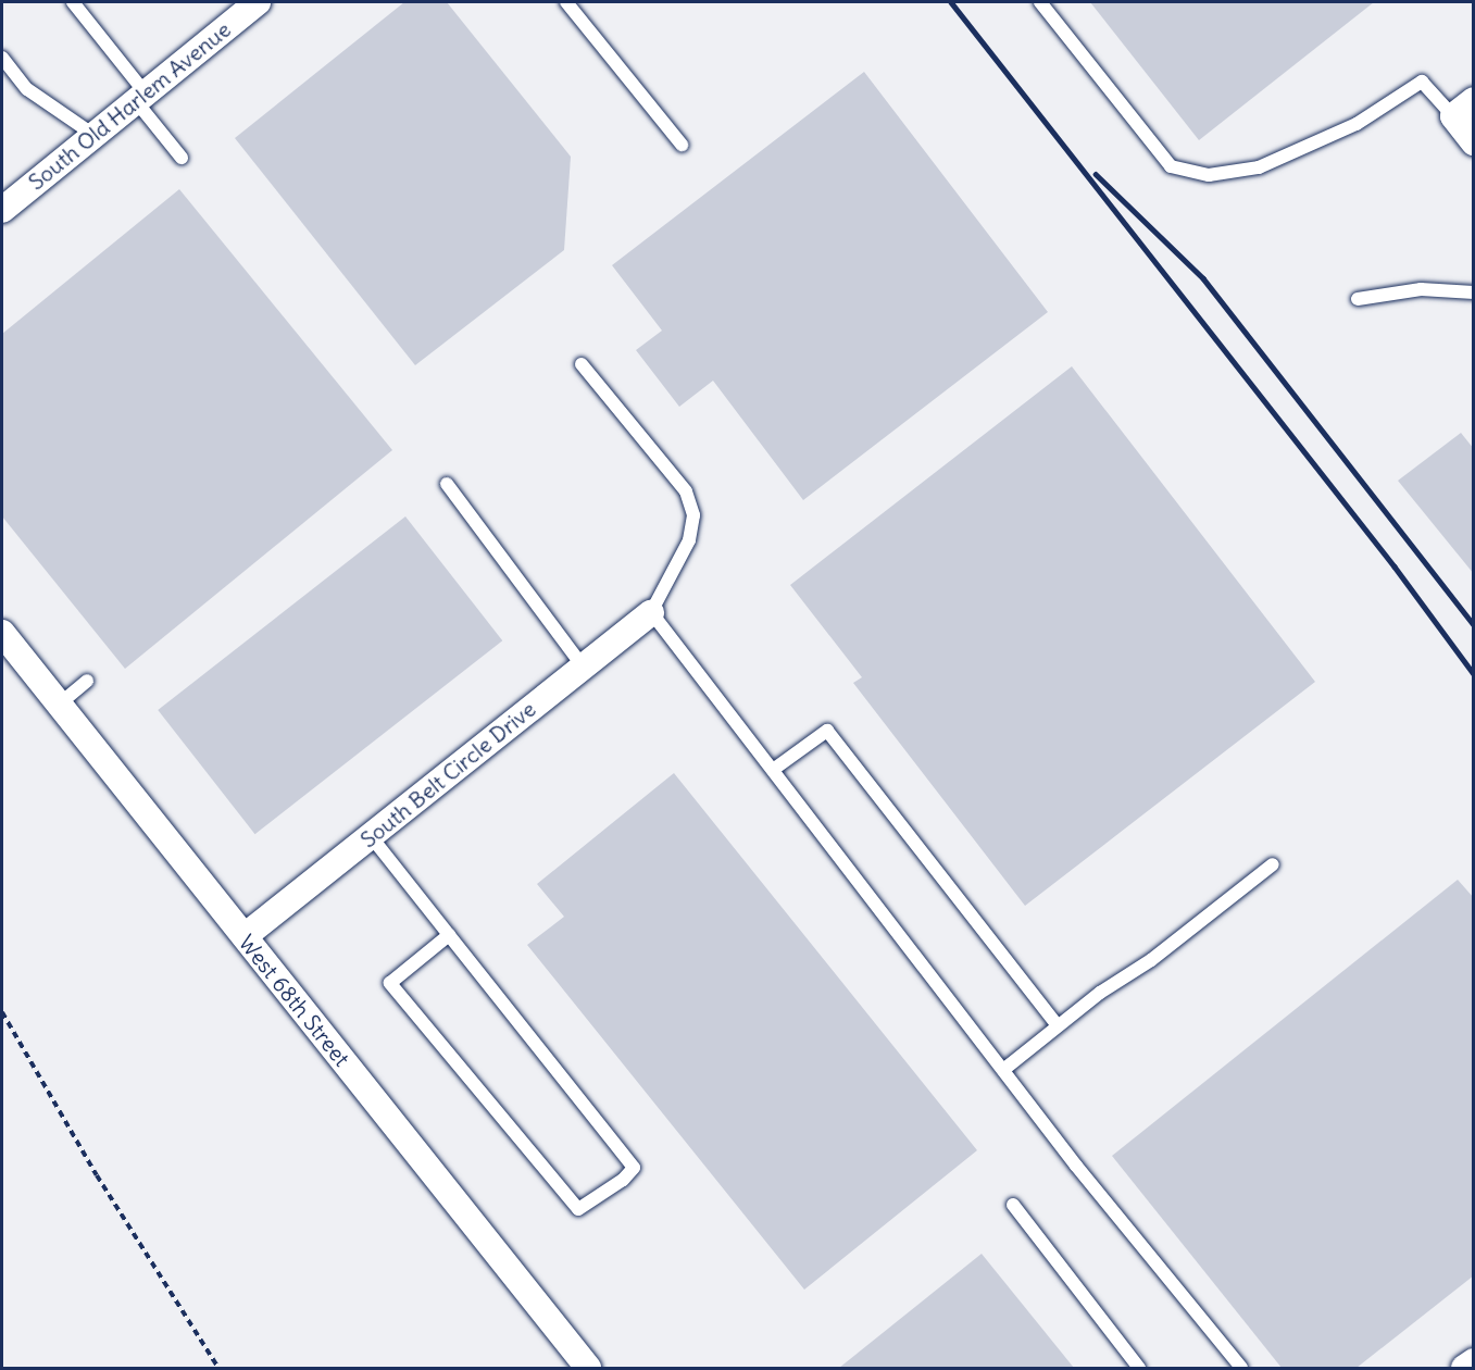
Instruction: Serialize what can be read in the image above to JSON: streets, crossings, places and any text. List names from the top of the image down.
{
  "streets": {
    "street": ["South Old Harlem Avenue", "South Belt Circle Drive", "West 68th Street"]
  },
  "crossings": [
    ["South Belt Circle Drive", "West 68th Street"]
  ]
}
